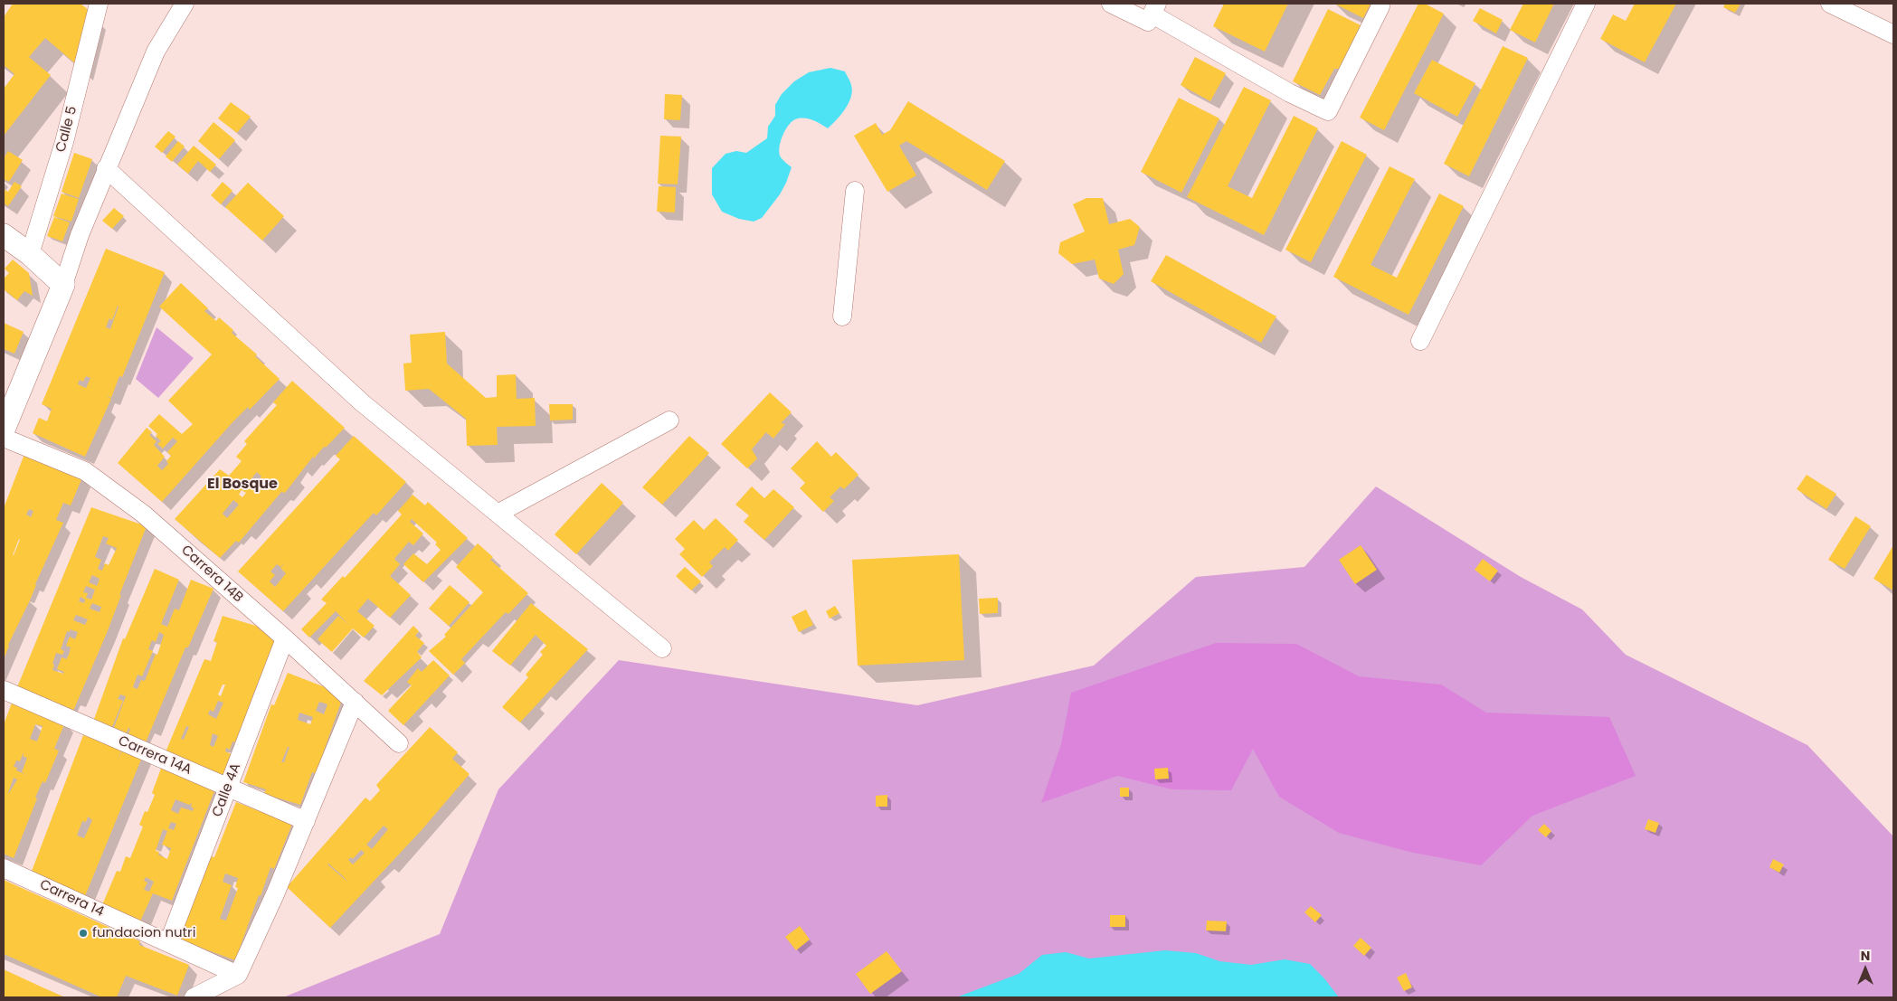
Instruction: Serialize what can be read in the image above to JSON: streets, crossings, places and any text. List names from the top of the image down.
{
  "streets": {
    "street": [
      "Calle 5",
      "Carrera 14B",
      "Carrera 14A",
      "Calle 4A",
      "Carrera 14"
    ]
  },
  "crossings": [
    ["Carrera 14B", "Calle 4A"],
    ["Carrera 14A", "Calle 4A"],
    ["Calle 4A", "Carrera 14"]
  ],
  "districts": ["El Bosque"],
  "places": ["fundacion nutri"],
  "north": "top"
}
